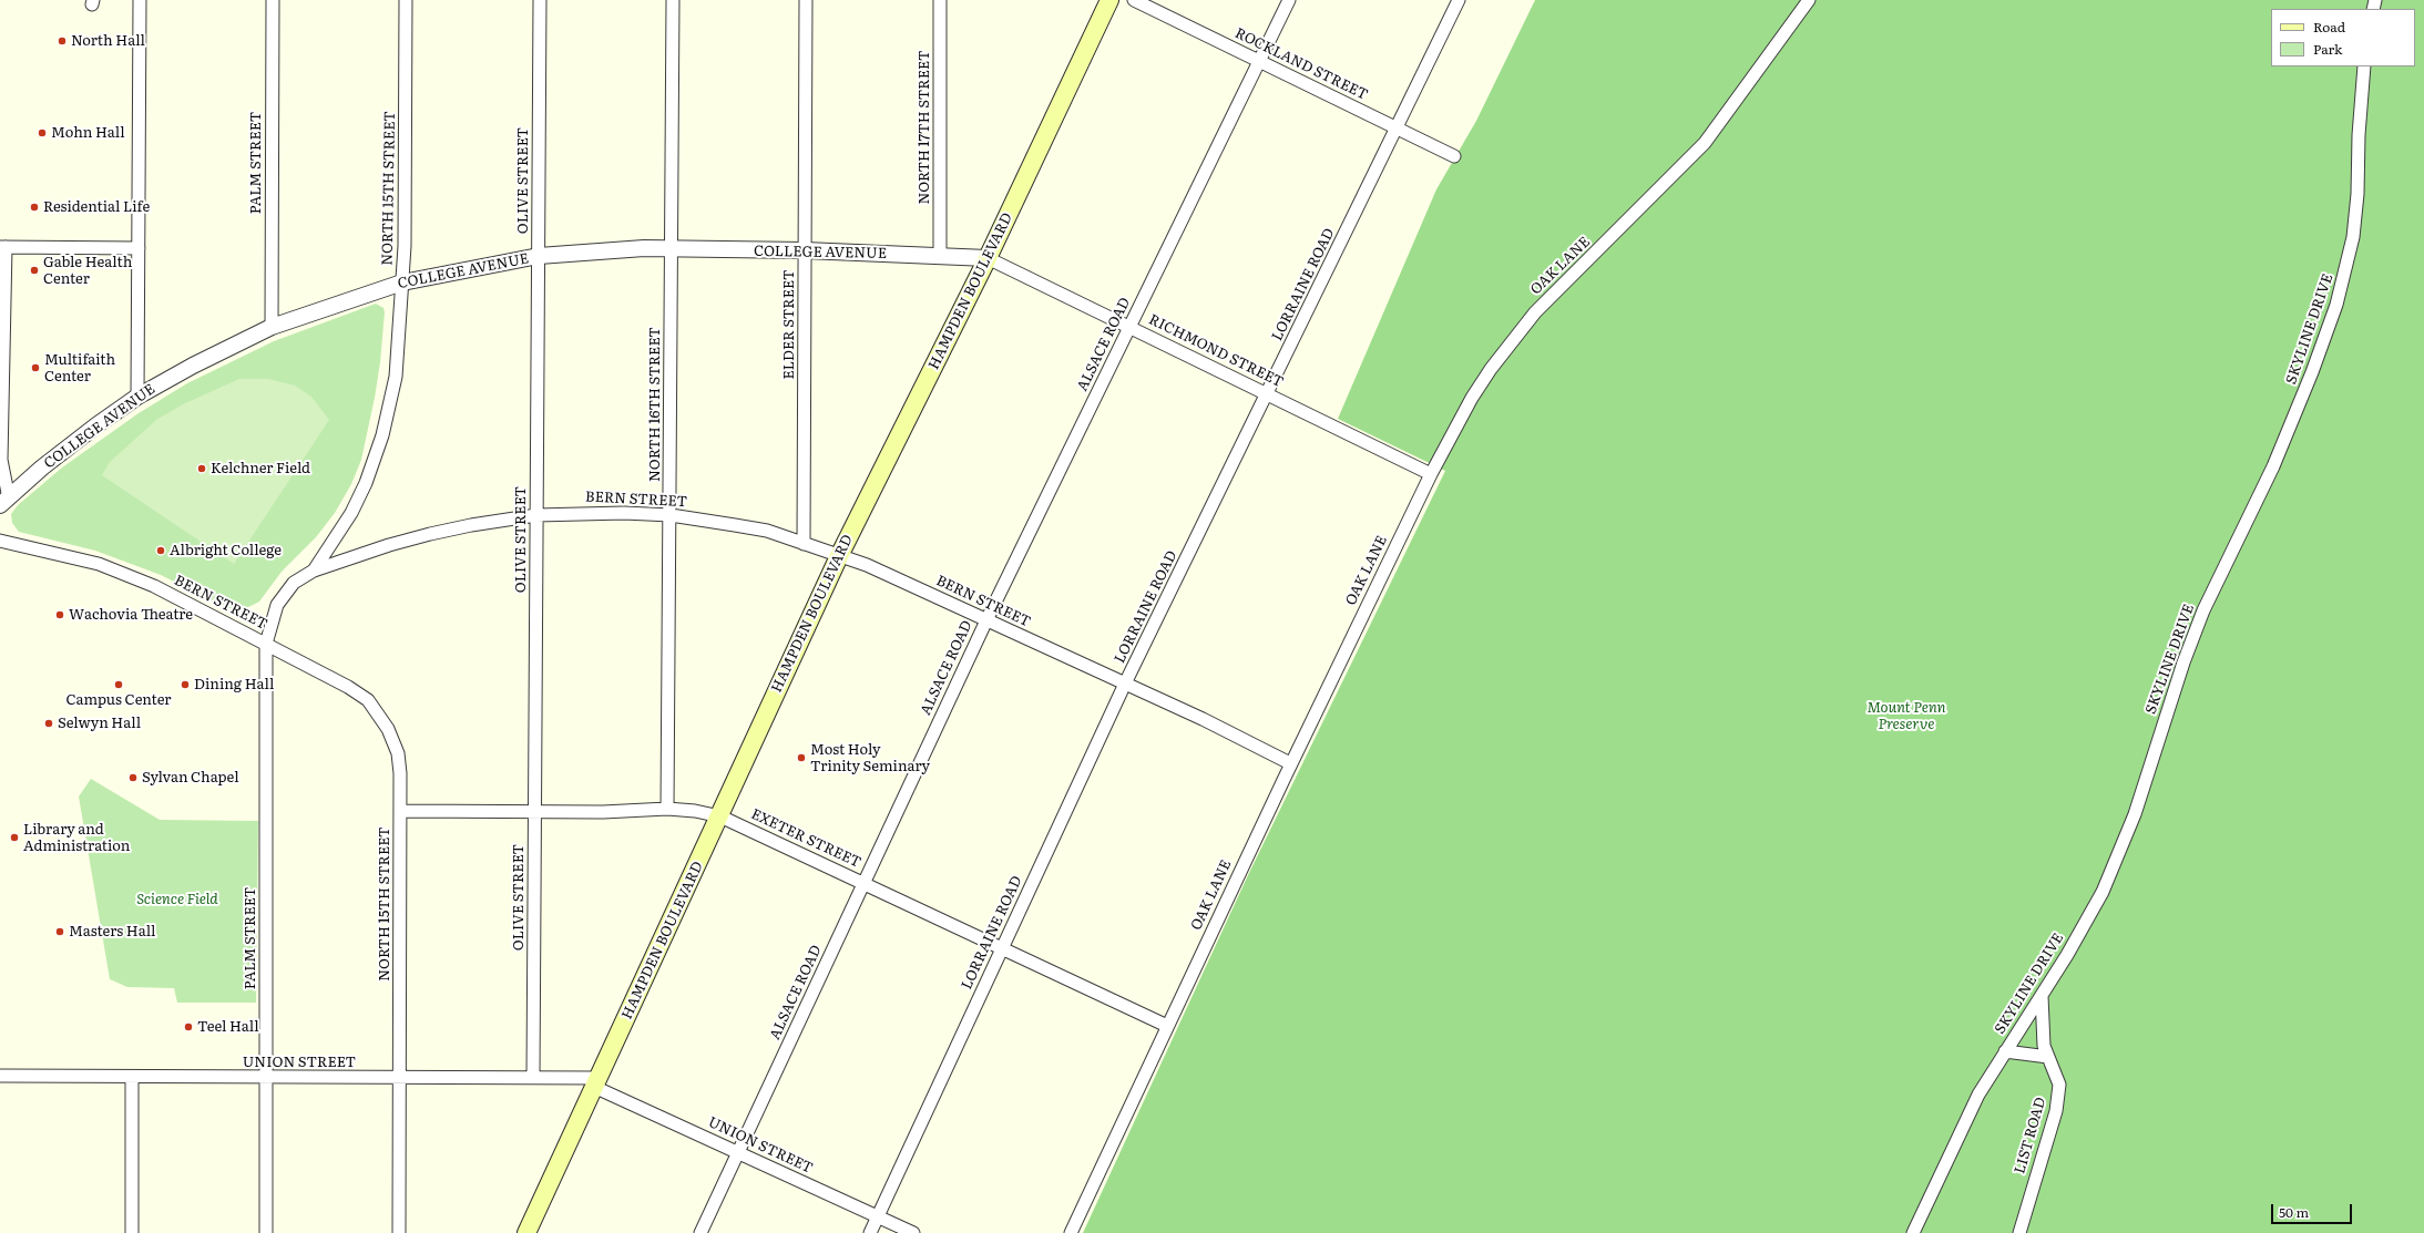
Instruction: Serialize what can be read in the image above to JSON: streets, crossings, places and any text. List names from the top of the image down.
{
  "streets": {
    "main road": ["HAMPDEN BOULEVARD"],
    "street": [
      "ROCKLAND STREET",
      "NORTH 17TH STREET",
      "PALM STREET",
      "OLIVE STREET",
      "NORTH 15TH STREET",
      "COLLEGE AVENUE",
      "OAK LANE",
      "LORRAINE ROAD",
      "ELDER STREET",
      "SKYLINE DRIVE",
      "ALSACE ROAD",
      "RICHMOND STREET",
      "NORTH 16TH STREET",
      "BERN STREET",
      "EXETER STREET",
      "UNION STREET",
      "LIST ROAD"
    ]
  },
  "crossings": [
    ["ROCKLAND STREET", "LORRAINE ROAD"],
    ["ROCKLAND STREET", "ALSACE ROAD"],
    ["NORTH 17TH STREET", "COLLEGE AVENUE"],
    ["PALM STREET", "NORTH 15TH STREET"],
    ["PALM STREET", "COLLEGE AVENUE"],
    ["PALM STREET", "BERN STREET"],
    ["PALM STREET", "UNION STREET"],
    ["OLIVE STREET", "COLLEGE AVENUE"],
    ["OLIVE STREET", "BERN STREET"],
    ["OLIVE STREET", "EXETER STREET"],
    ["OLIVE STREET", "UNION STREET"],
    ["NORTH 15TH STREET", "COLLEGE AVENUE"],
    ["NORTH 15TH STREET", "BERN STREET"],
    ["NORTH 15TH STREET", "EXETER STREET"],
    ["NORTH 15TH STREET", "UNION STREET"],
    ["COLLEGE AVENUE", "HAMPDEN BOULEVARD"],
    ["COLLEGE AVENUE", "ELDER STREET"],
    ["COLLEGE AVENUE", "RICHMOND STREET"],
    ["COLLEGE AVENUE", "NORTH 16TH STREET"],
    ["OAK LANE", "RICHMOND STREET"],
    ["OAK LANE", "BERN STREET"],
    ["OAK LANE", "EXETER STREET"],
    ["LORRAINE ROAD", "RICHMOND STREET"],
    ["LORRAINE ROAD", "BERN STREET"],
    ["LORRAINE ROAD", "EXETER STREET"],
    ["LORRAINE ROAD", "UNION STREET"],
    ["HAMPDEN BOULEVARD", "RICHMOND STREET"],
    ["HAMPDEN BOULEVARD", "BERN STREET"],
    ["HAMPDEN BOULEVARD", "EXETER STREET"],
    ["HAMPDEN BOULEVARD", "UNION STREET"],
    ["ELDER STREET", "BERN STREET"],
    ["SKYLINE DRIVE", "LIST ROAD"],
    ["ALSACE ROAD", "RICHMOND STREET"],
    ["ALSACE ROAD", "BERN STREET"],
    ["ALSACE ROAD", "EXETER STREET"],
    ["ALSACE ROAD", "UNION STREET"],
    ["NORTH 16TH STREET", "BERN STREET"],
    ["NORTH 16TH STREET", "EXETER STREET"]
  ],
  "parks": ["Mount Penn Preserve", "Science Field"],
  "places": [
    "North Hall",
    "Mohn Hall",
    "Residential Life",
    "Gable Health Center",
    "Multifaith Center",
    "Kelchner Field",
    "Albright College",
    "Wachovia Theatre",
    "Campus Center",
    "Dining Hall",
    "Selwyn Hall",
    "Most Holy Trinity Seminary",
    "Sylvan Chapel",
    "Library and Administration",
    "Masters Hall",
    "Teel Hall"
  ],
  "legend": ["Road", "Park"],
  "scale_bar": "50 m"
}
